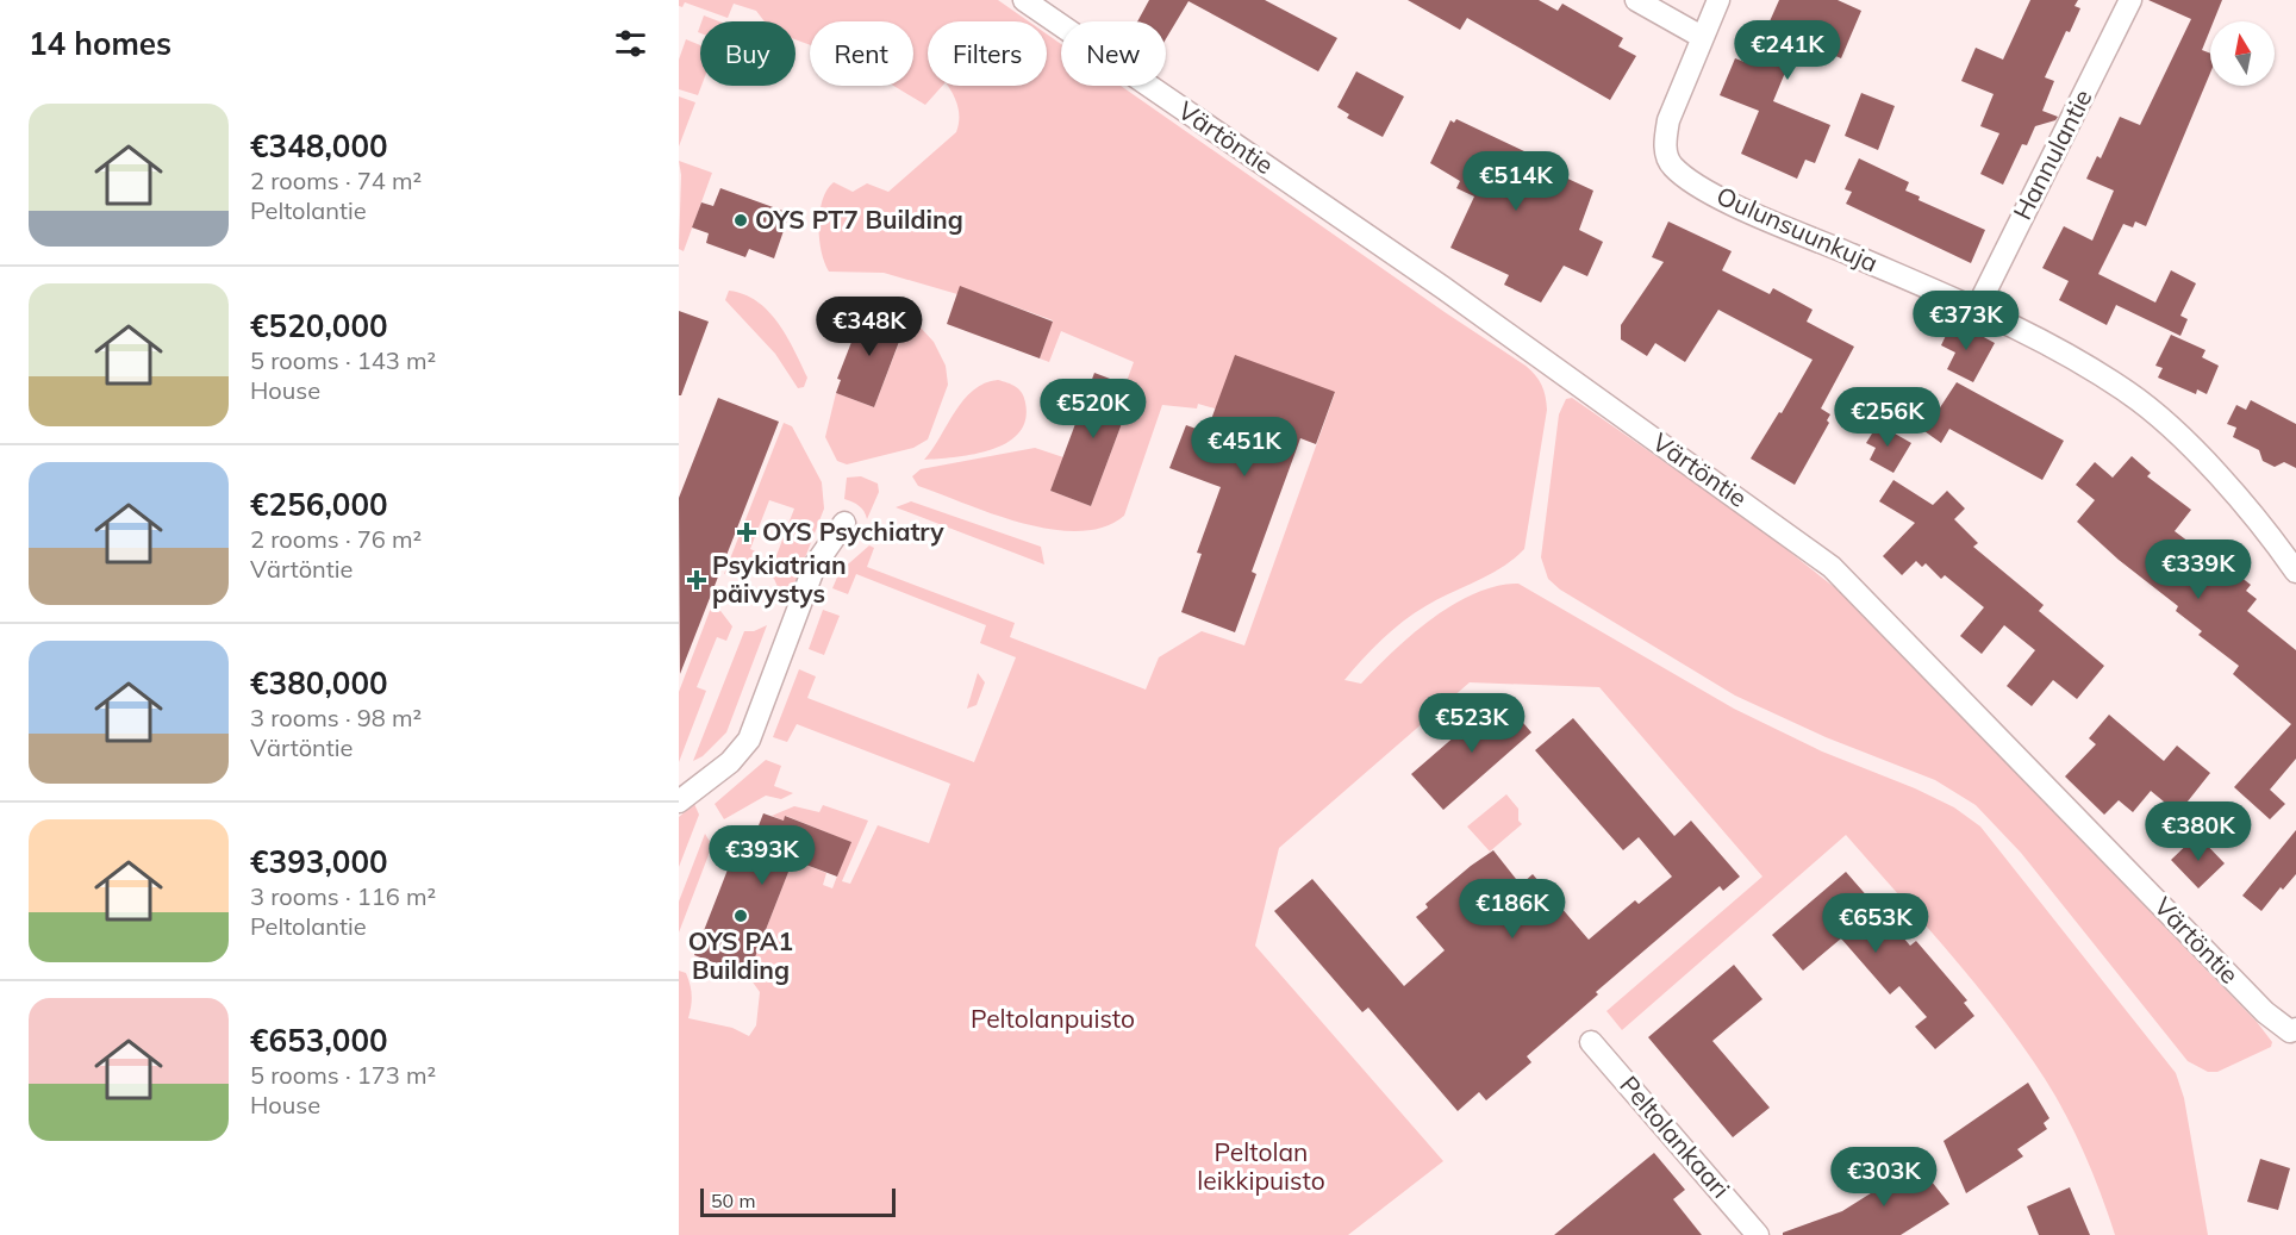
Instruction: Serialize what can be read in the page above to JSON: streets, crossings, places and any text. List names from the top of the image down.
{
  "streets": {
    "street": [
      "Värtöntie",
      "Hannulantie",
      "Oulunsuunkuja",
      "Peltolankaari"
    ]
  },
  "crossings": [
    ["Hannulantie", "Oulunsuunkuja"]
  ],
  "parks": ["Peltolanpuisto", "Peltolan leikkipuisto"],
  "places": {
    "other": ["OYS PT7 Building", "OYS PA1 Building"],
    "health": ["OYS Psychiatry", "Psykiatrian päivystys"]
  },
  "scale_bar": "50 m",
  "north": "top",
  "page": {
    "heading": "14 homes",
    "price": [
      "€241K",
      "€514K",
      "€373K",
      "€348K",
      "€520K",
      "€256K",
      "€451K",
      "€339K",
      "€523K",
      "€380K",
      "€393K",
      "€186K",
      "€653K",
      "€303K"
    ],
    "chip": [
      "Buy",
      "Rent",
      "Filters",
      "New"
    ],
    "list": [
      {
        "name": "€348,000",
        "note": "2 rooms · 74 m² · Peltolantie"
      },
      {
        "name": "€520,000",
        "note": "5 rooms · 143 m² · House"
      },
      {
        "name": "€256,000",
        "note": "2 rooms · 76 m² · Värtöntie"
      },
      {
        "name": "€380,000",
        "note": "3 rooms · 98 m² · Värtöntie"
      },
      {
        "name": "€393,000",
        "note": "3 rooms · 116 m² · Peltolantie"
      },
      {
        "name": "€653,000",
        "note": "5 rooms · 173 m² · House"
      }
    ],
    "scale": "50 m"
  }
}
